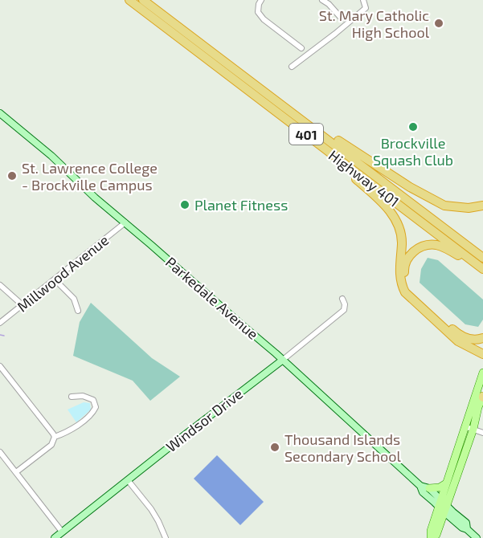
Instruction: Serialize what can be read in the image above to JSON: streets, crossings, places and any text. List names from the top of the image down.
{
  "streets": {
    "highway": ["401", "Highway 401"],
    "main road": ["Parkedale Avenue", "Windsor Drive"],
    "street": ["Millwood Avenue"]
  },
  "crossings": [
    ["Millwood Avenue", "Parkedale Avenue"],
    ["Parkedale Avenue", "Windsor Drive"]
  ],
  "places": [
    "St. Mary Catholic High School",
    "Brockville Squash Club",
    "St. Lawrence College - Brockville Campus",
    "Planet Fitness",
    "Thousand Islands Secondary School"
  ]
}
